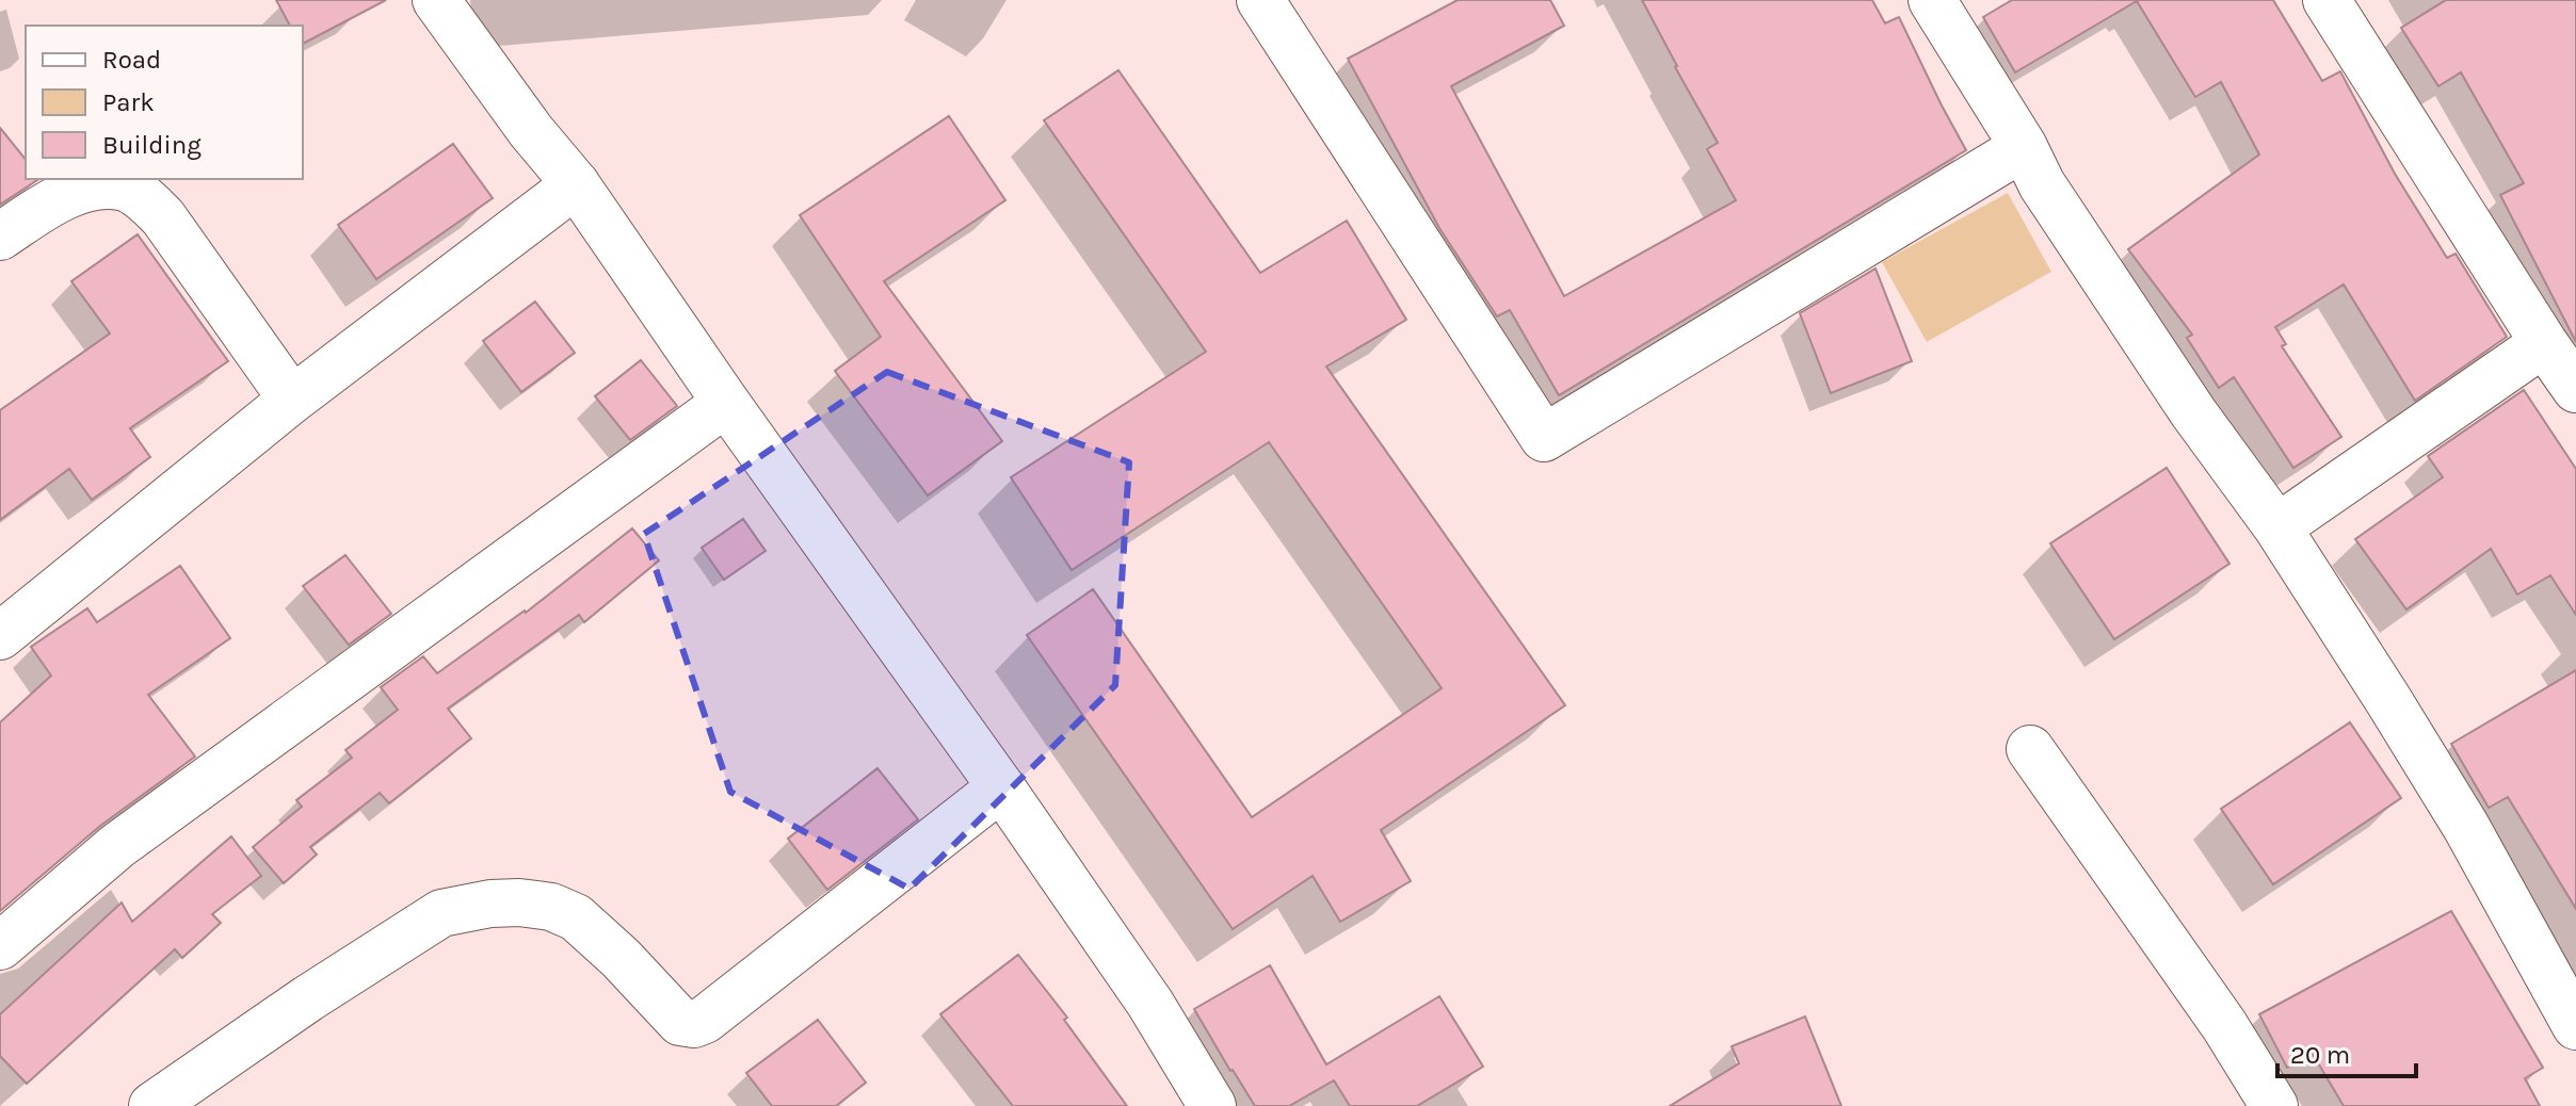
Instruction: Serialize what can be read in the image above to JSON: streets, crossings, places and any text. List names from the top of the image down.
{
  "legend": ["Road", "Park", "Building"],
  "scale_bar": "20 m"
}
